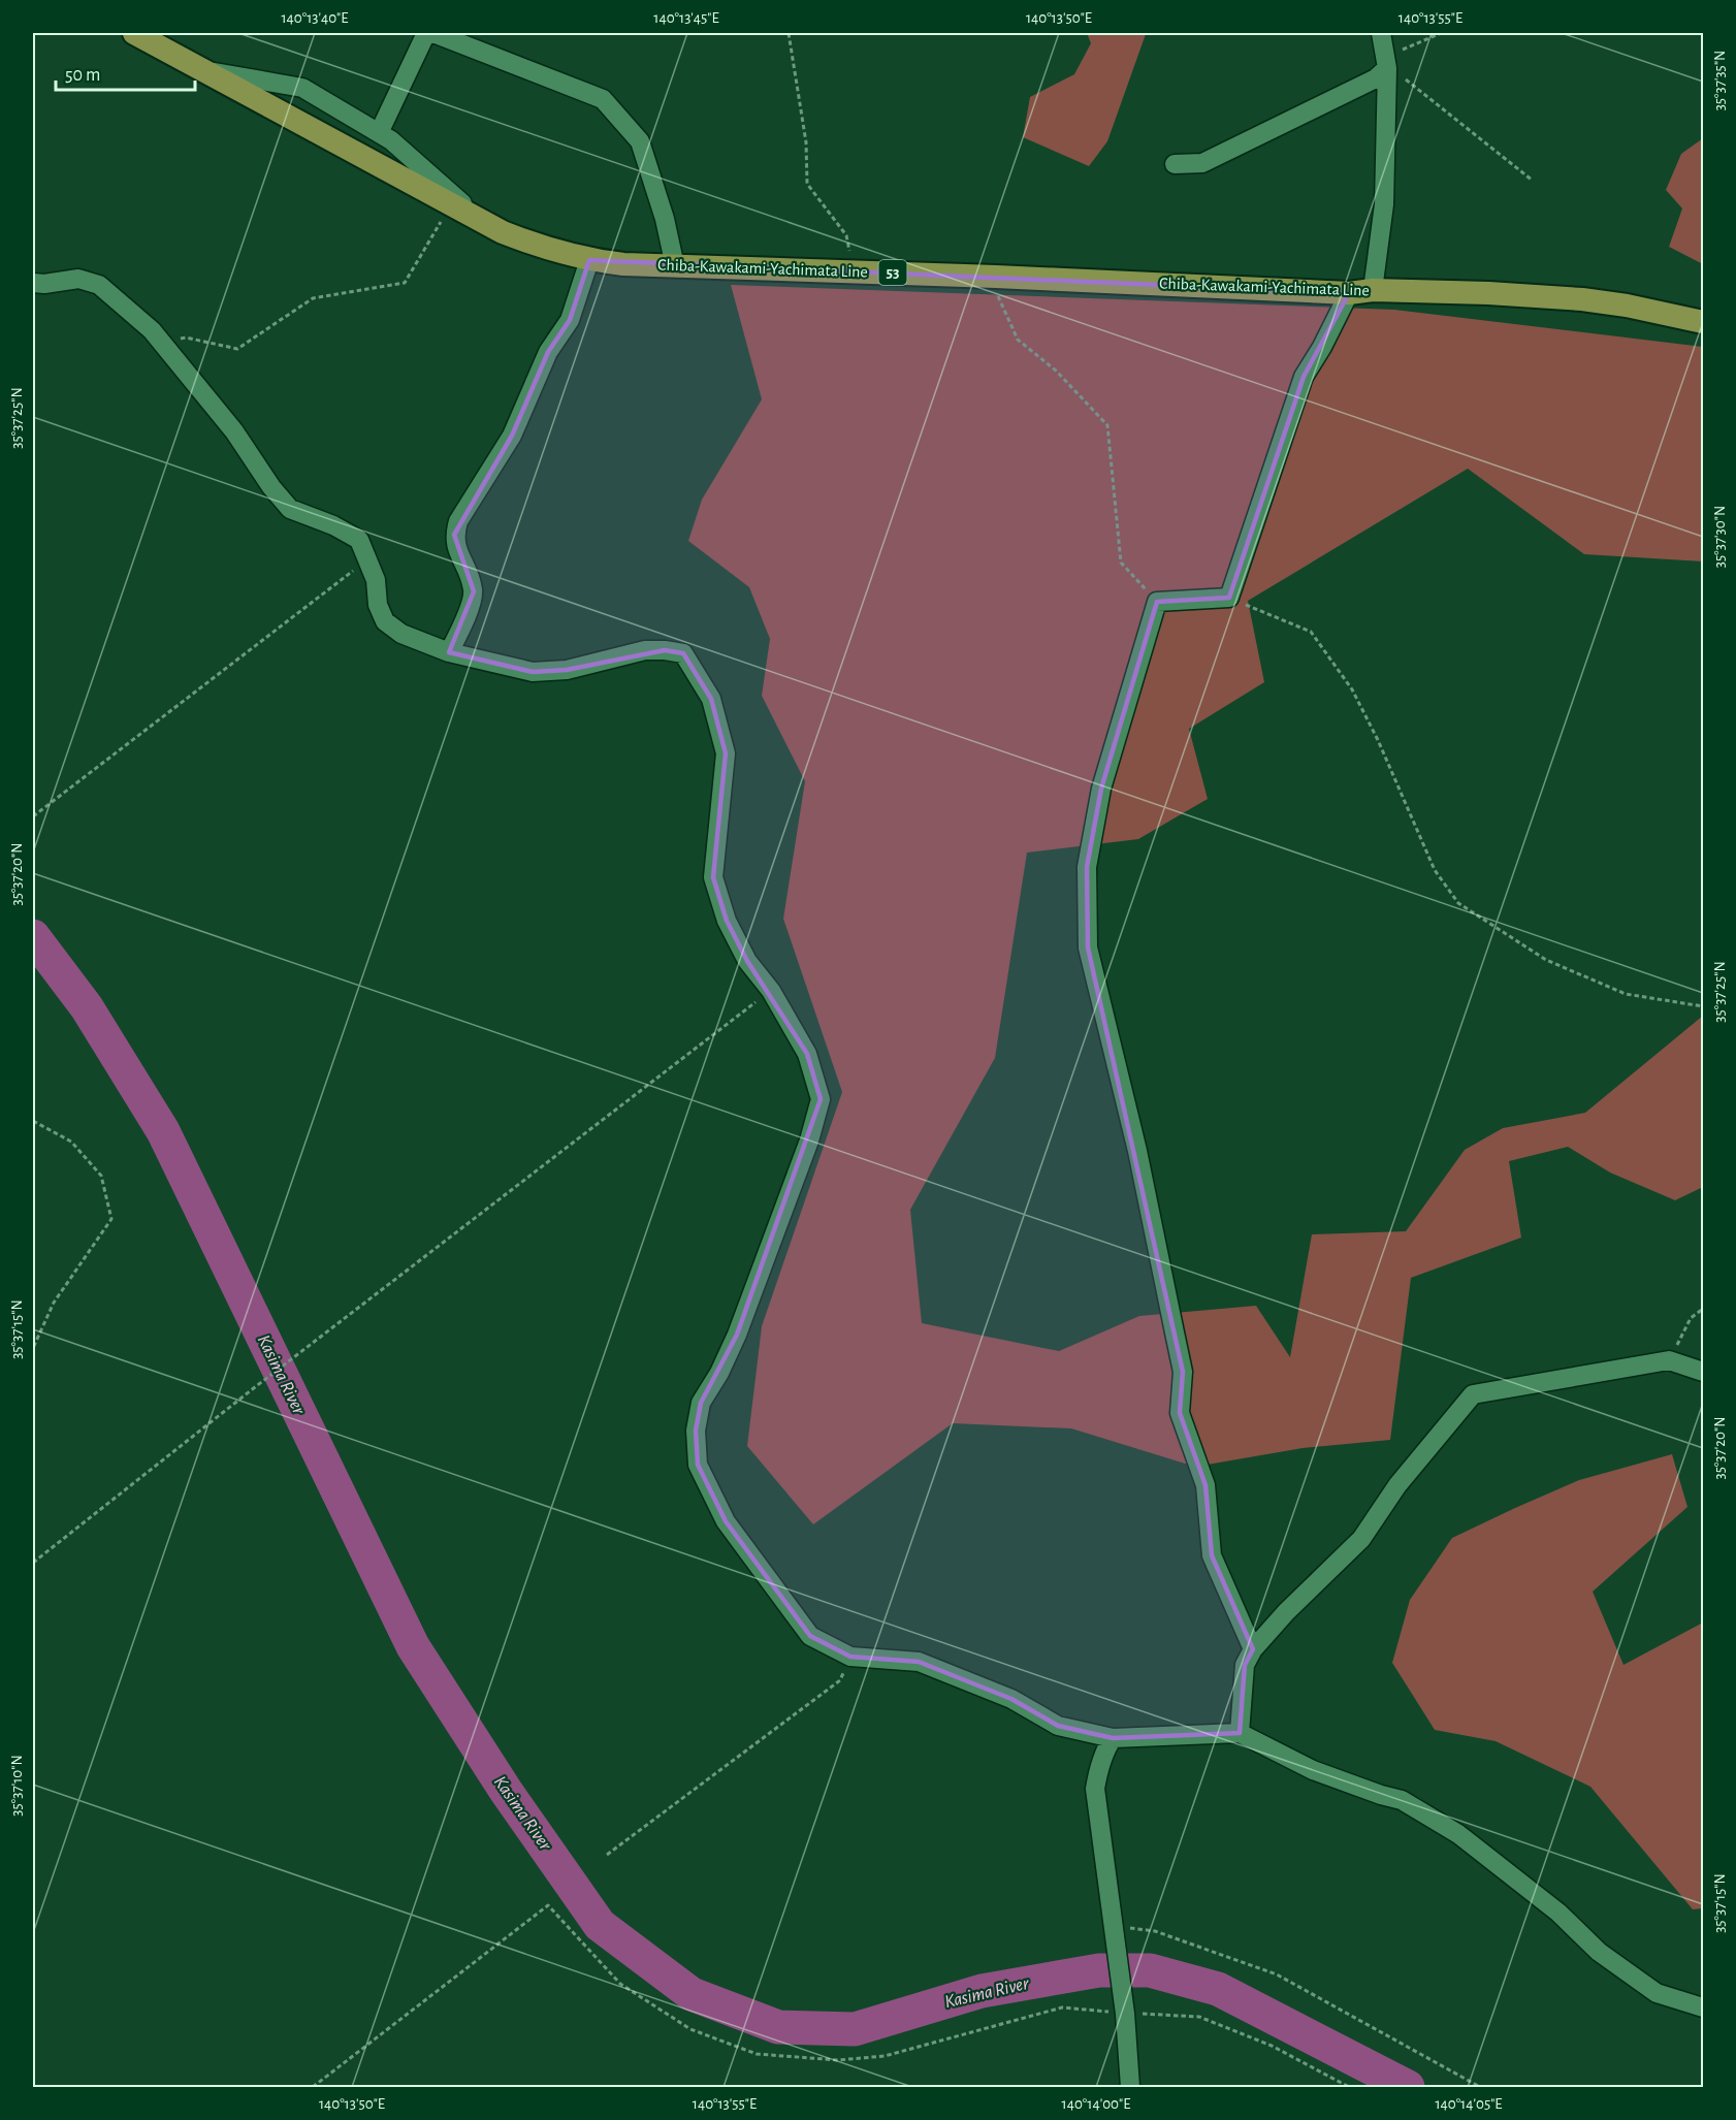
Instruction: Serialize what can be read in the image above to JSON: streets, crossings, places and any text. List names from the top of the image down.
{
  "streets": {
    "main road": ["Chiba-Kawakami-Yachimata Line", "53"]
  },
  "water": ["Kasima River"],
  "scale_bar": "50 m",
  "coordinates": [
    "140°13'40\"E",
    "140°13'45\"E",
    "140°13'50\"E",
    "140°13'55\"E",
    "35°37'35\"N",
    "35°37'25\"N",
    "35°37'30\"N",
    "35°37'20\"N",
    "35°37'15\"N",
    "35°37'10\"N",
    "140°14'00\"E",
    "140°14'05\"E"
  ]
}
